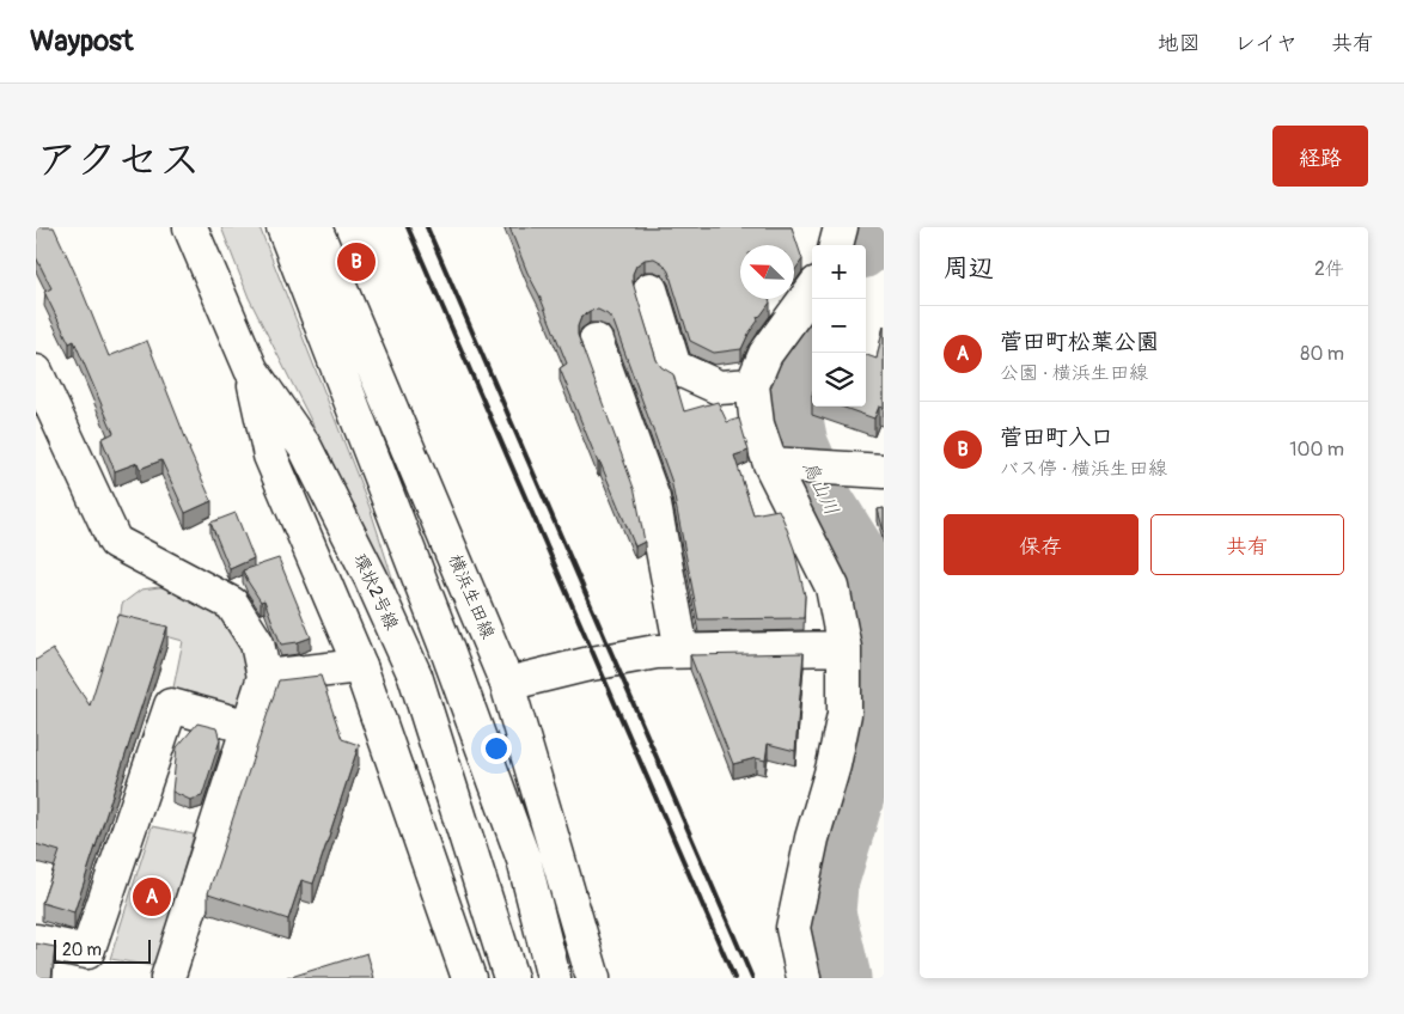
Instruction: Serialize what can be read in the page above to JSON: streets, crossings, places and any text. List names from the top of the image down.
{
  "streets": {
    "main road": ["環状2号線", "横浜生田線"]
  },
  "water": ["鳥山川"],
  "scale_bar": "20 m",
  "north": "top left",
  "page": {
    "header": "Waypost",
    "nav": ["地図", "レイヤ", "共有"],
    "title": "アクセス",
    "buttons": [
      "経路",
      ["保存", "共有"]
    ],
    "heading": ["周辺", "2件"],
    "pins": ["B", "A"],
    "map_buttons": ["+", "−"],
    "list": [
      {
        "mark": "A",
        "name": "菅田町松葉公園",
        "note": "公園 · 横浜生田線",
        "value": "80 m"
      },
      {
        "mark": "B",
        "name": "菅田町入口",
        "note": "バス停 · 横浜生田線",
        "value": "100 m"
      }
    ],
    "scale": "20 m"
  }
}
